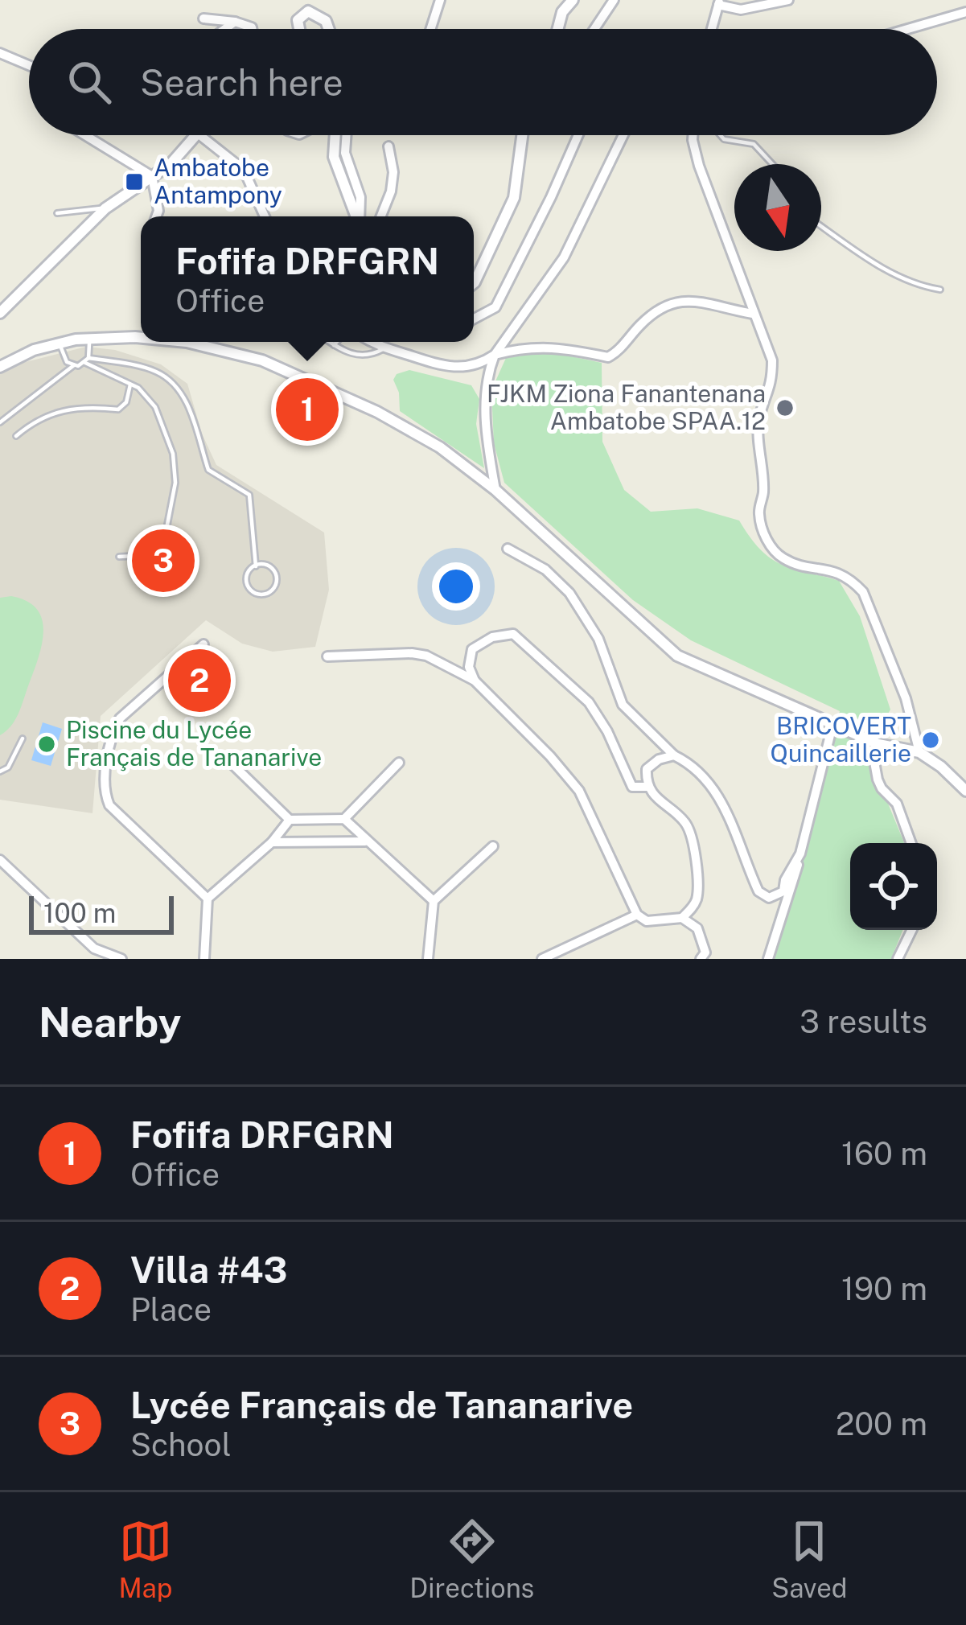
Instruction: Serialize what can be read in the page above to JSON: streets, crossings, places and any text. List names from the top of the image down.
{
  "places": {
    "transit": ["Ambatobe Antampony"],
    "other": ["FJKM Ziona Fanantenana Ambatobe SPAA.12", "BRICOVERT Quincaillerie", "Piscine du Lycée Français de Tananarive"]
  },
  "scale_bar": "100 m",
  "north": "bottom",
  "page": {
    "search": "Search here",
    "popup": ["Fofifa DRFGRN", "Office"],
    "pins": ["1", "3", "2"],
    "scale": "100 m",
    "heading": ["Nearby", "3 results"],
    "list": [
      {
        "mark": "1",
        "name": "Fofifa DRFGRN",
        "note": "Office",
        "value": "160 m"
      },
      {
        "mark": "2",
        "name": "Villa #43",
        "note": "Place",
        "value": "190 m"
      },
      {
        "mark": "3",
        "name": "Lycée Français de Tananarive",
        "note": "School",
        "value": "200 m"
      }
    ],
    "nav": ["Map", "Directions", "Saved"]
  }
}
